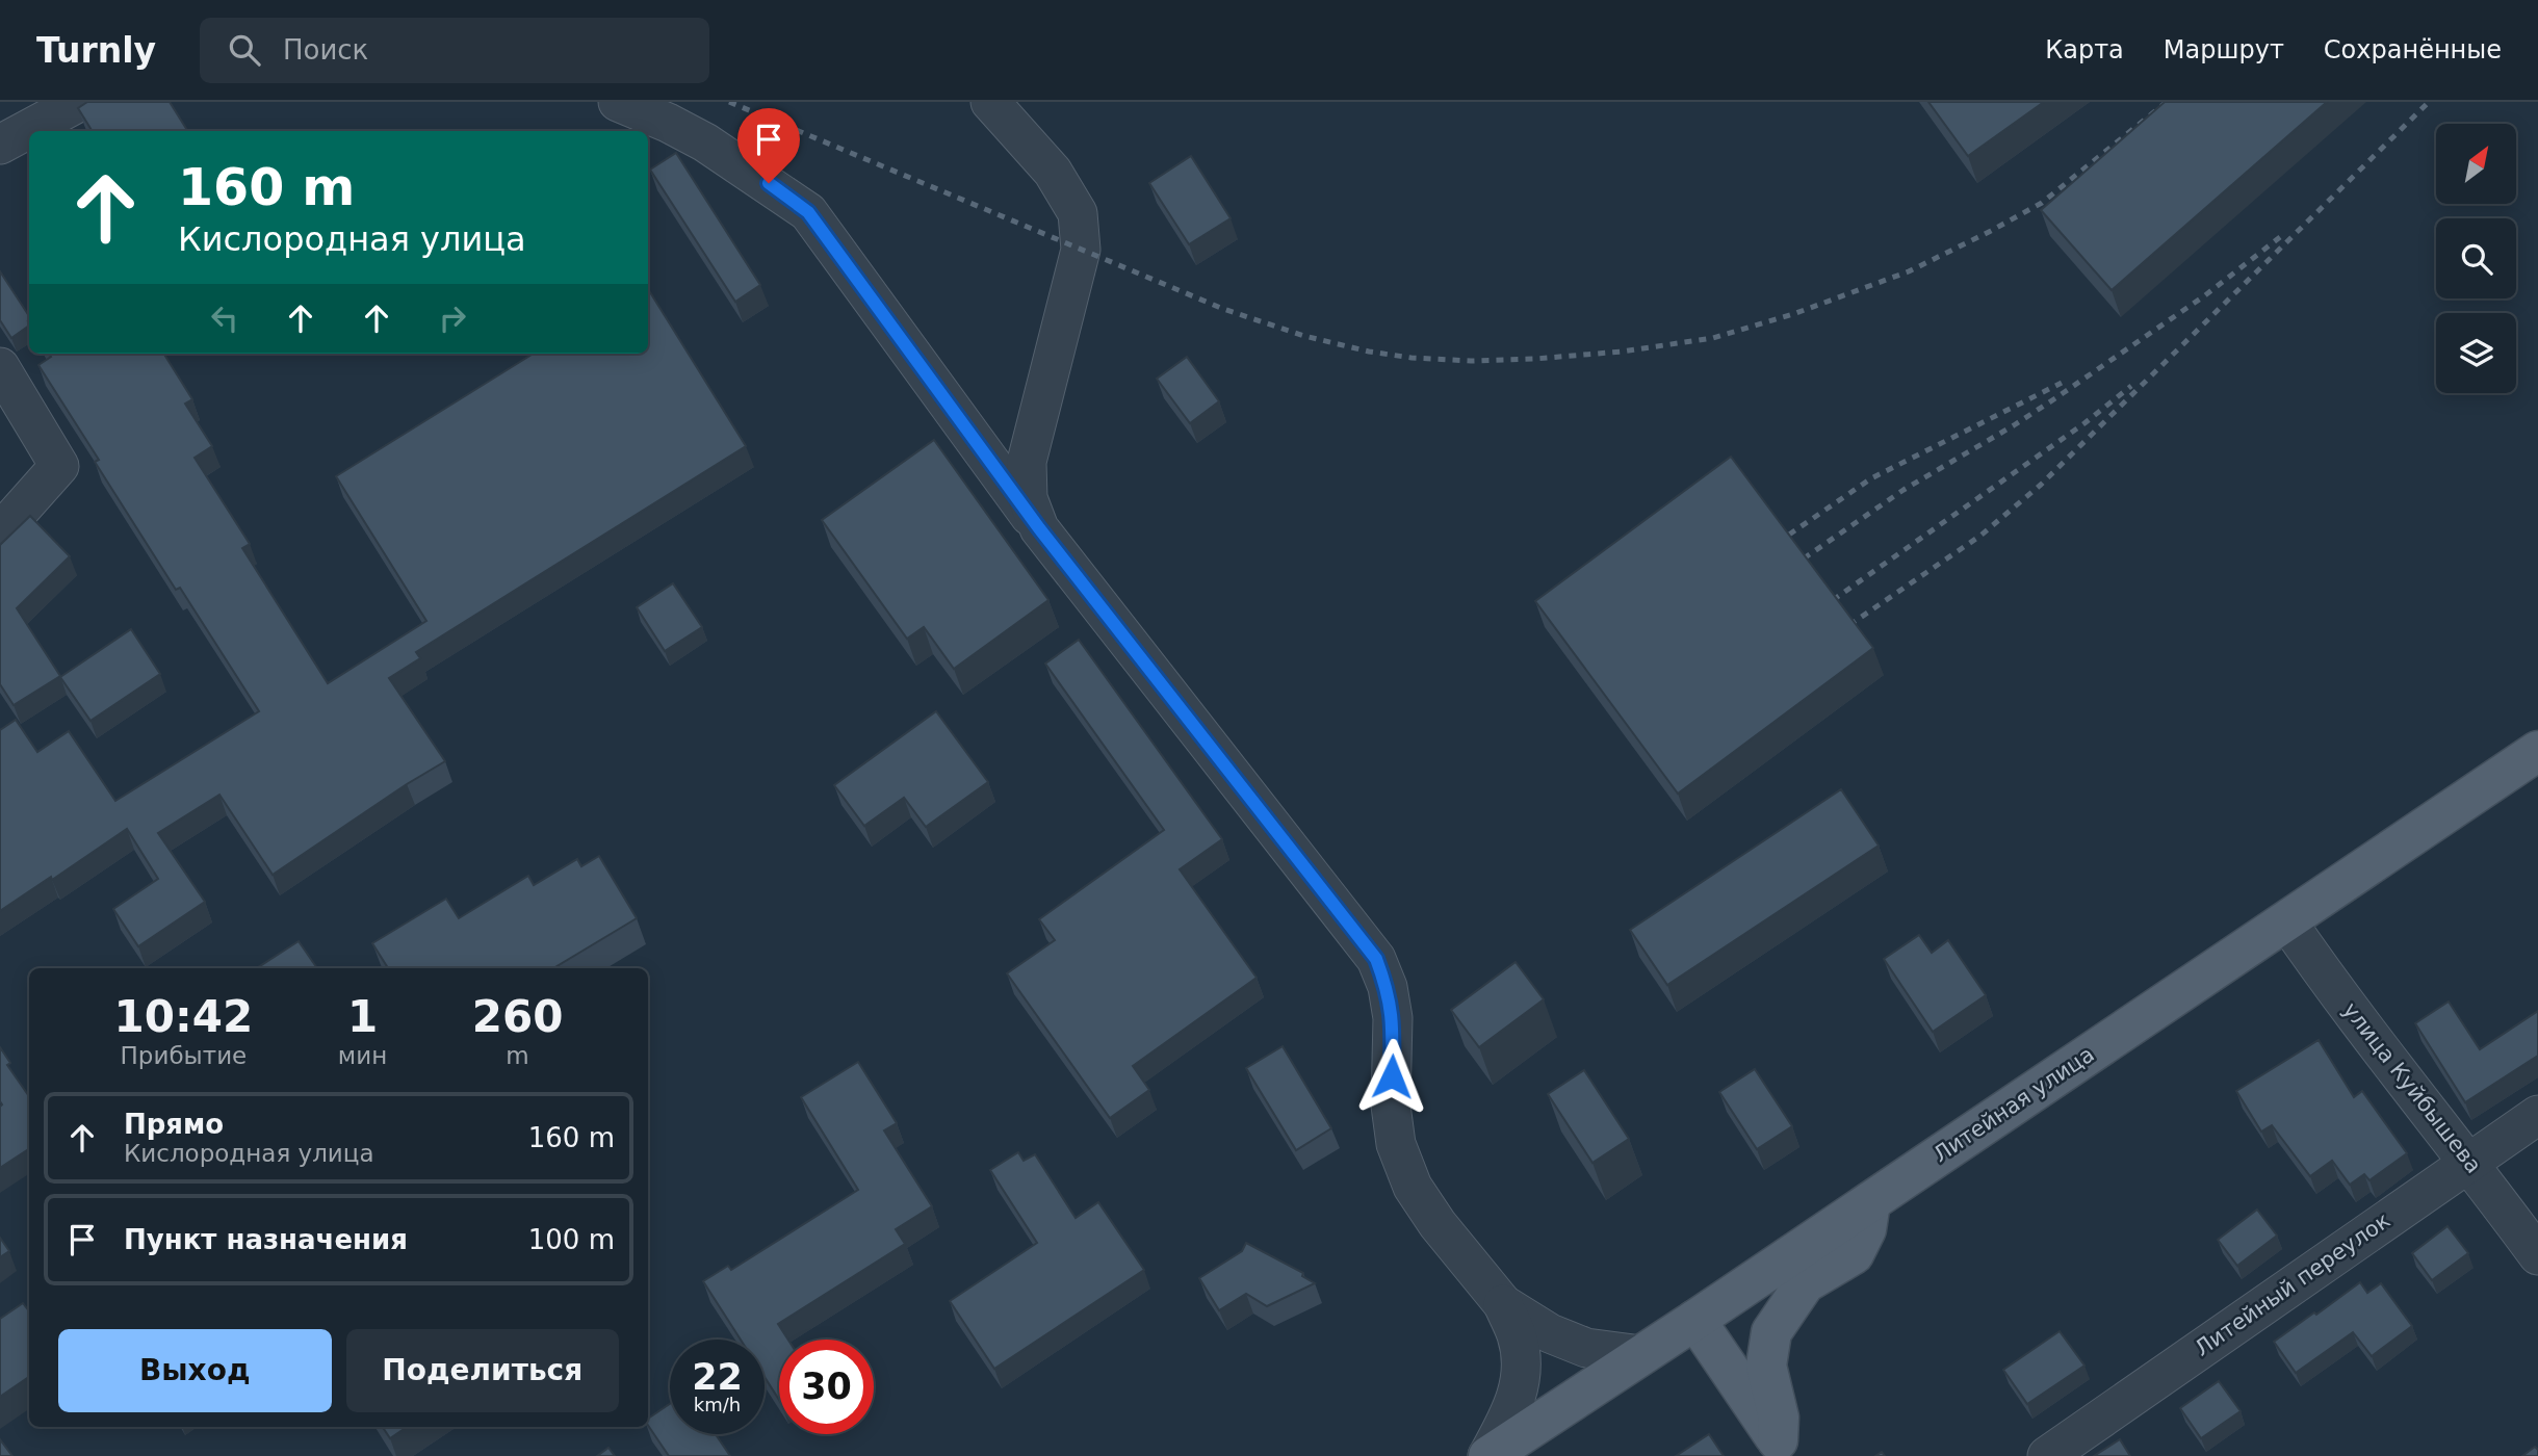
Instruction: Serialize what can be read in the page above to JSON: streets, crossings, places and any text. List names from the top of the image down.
{
  "streets": {
    "main road": ["Литейная улица"],
    "street": ["улица Куйбышева", "Литейный переулок"]
  },
  "crossings": [
    ["улица Куйбышева", "Литейная улица"],
    ["улица Куйбышева", "Литейный переулок"]
  ],
  "north": "top right",
  "page": {
    "header": "Turnly",
    "search": "Поиск",
    "nav": ["Карта", "Маршрут", "Сохранённые"],
    "turn": ["160 m", "Кислородная улица"],
    "eta": [
      "10:42",
      "Прибытие",
      "1",
      "мин",
      "260",
      "m"
    ],
    "list": [
      {
        "name": "Прямо",
        "note": "Кислородная улица",
        "value": "160 m"
      },
      {
        "name": "Пункт назначения",
        "value": "100 m"
      }
    ],
    "buttons": ["Выход", "Поделиться"],
    "speed": "22 km/h",
    "limit": "30"
  }
}
